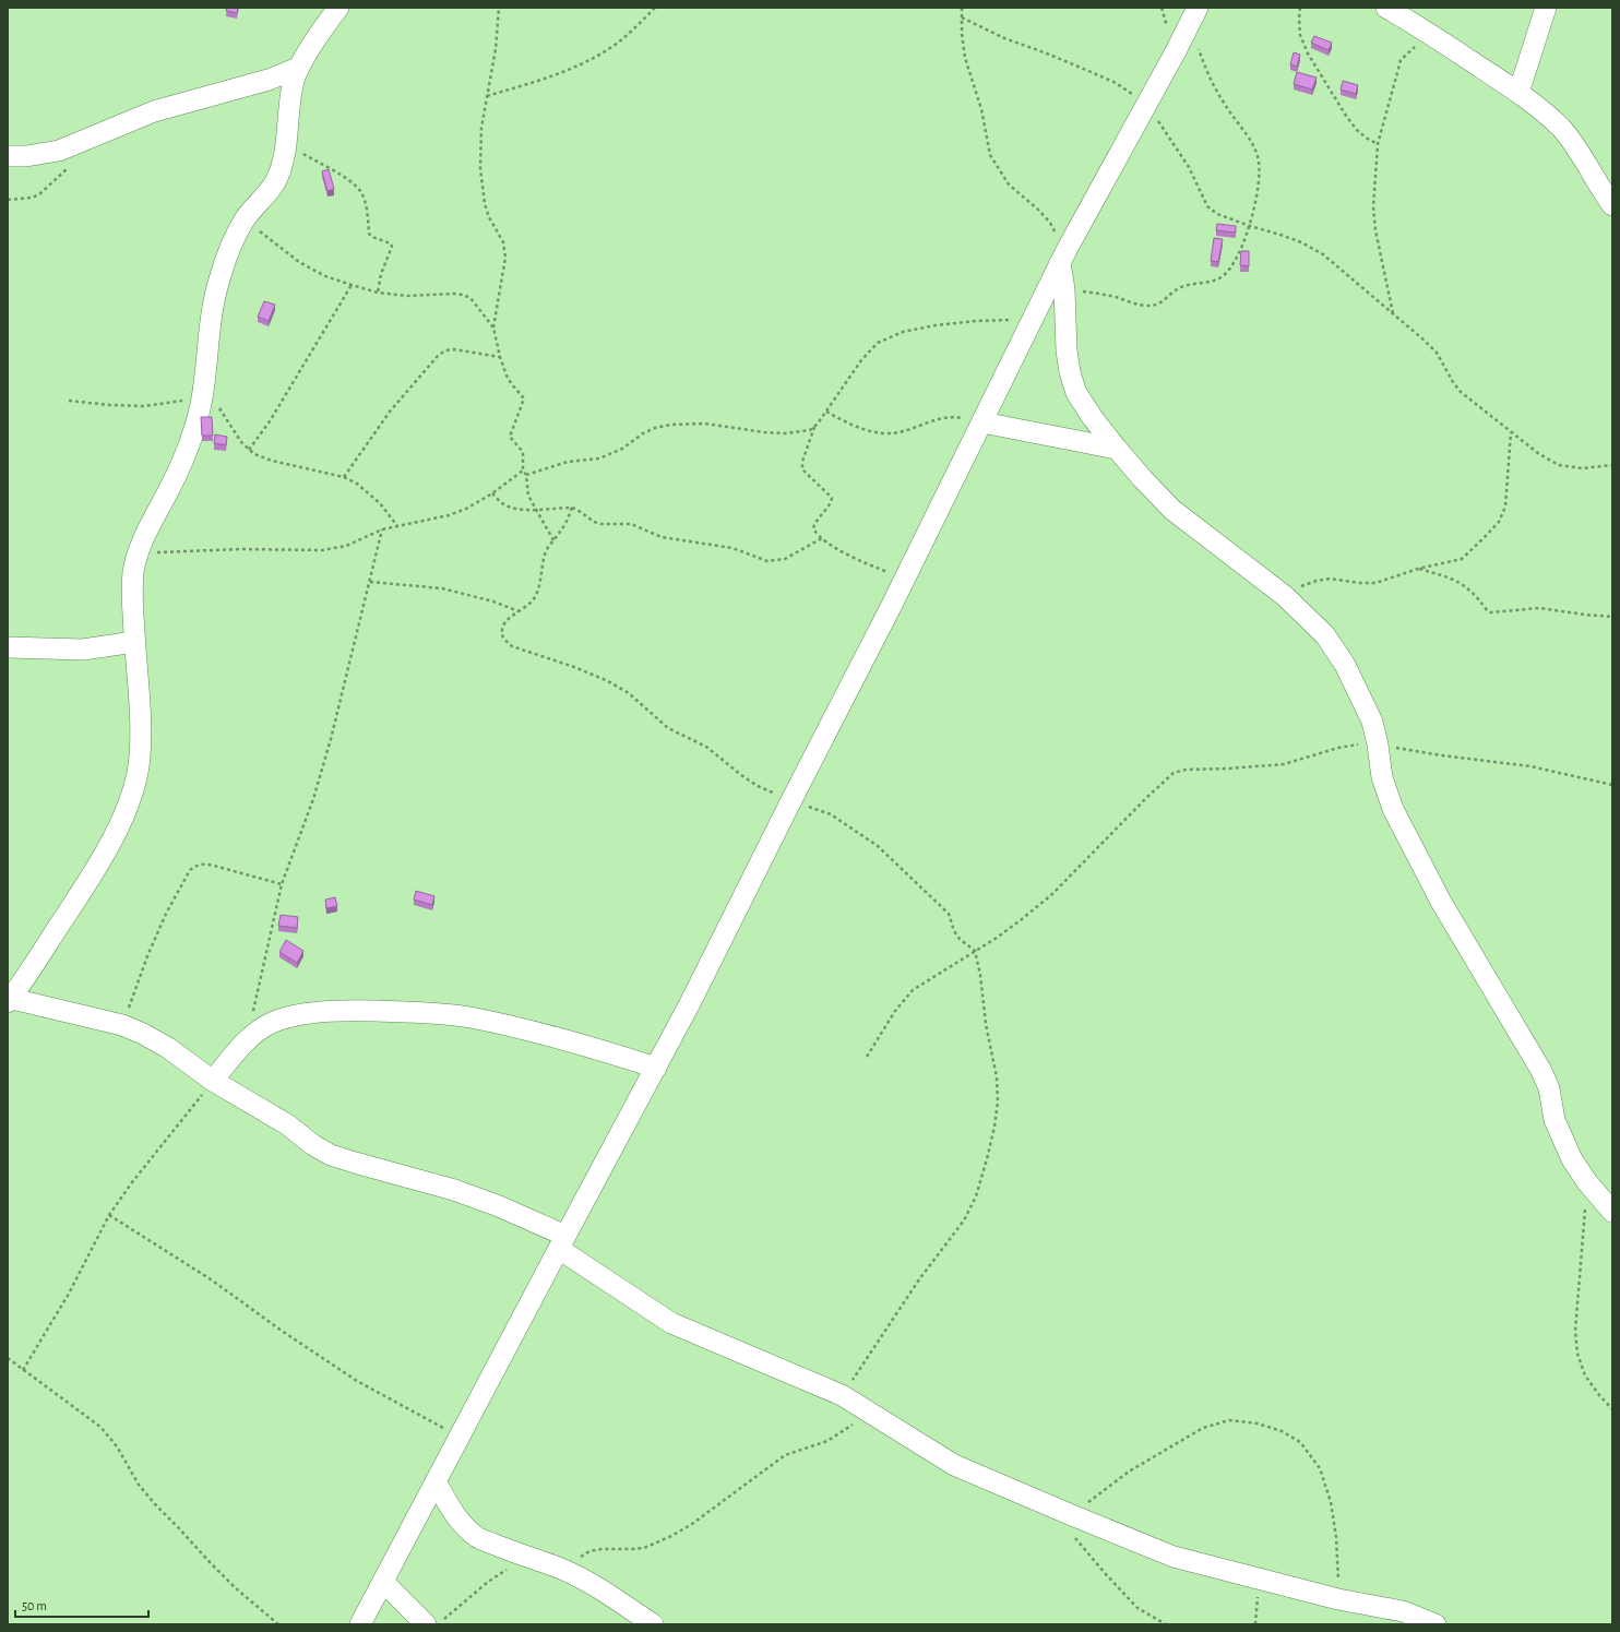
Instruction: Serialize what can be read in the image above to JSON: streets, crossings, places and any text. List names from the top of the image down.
{
  "scale_bar": "50 m"
}
